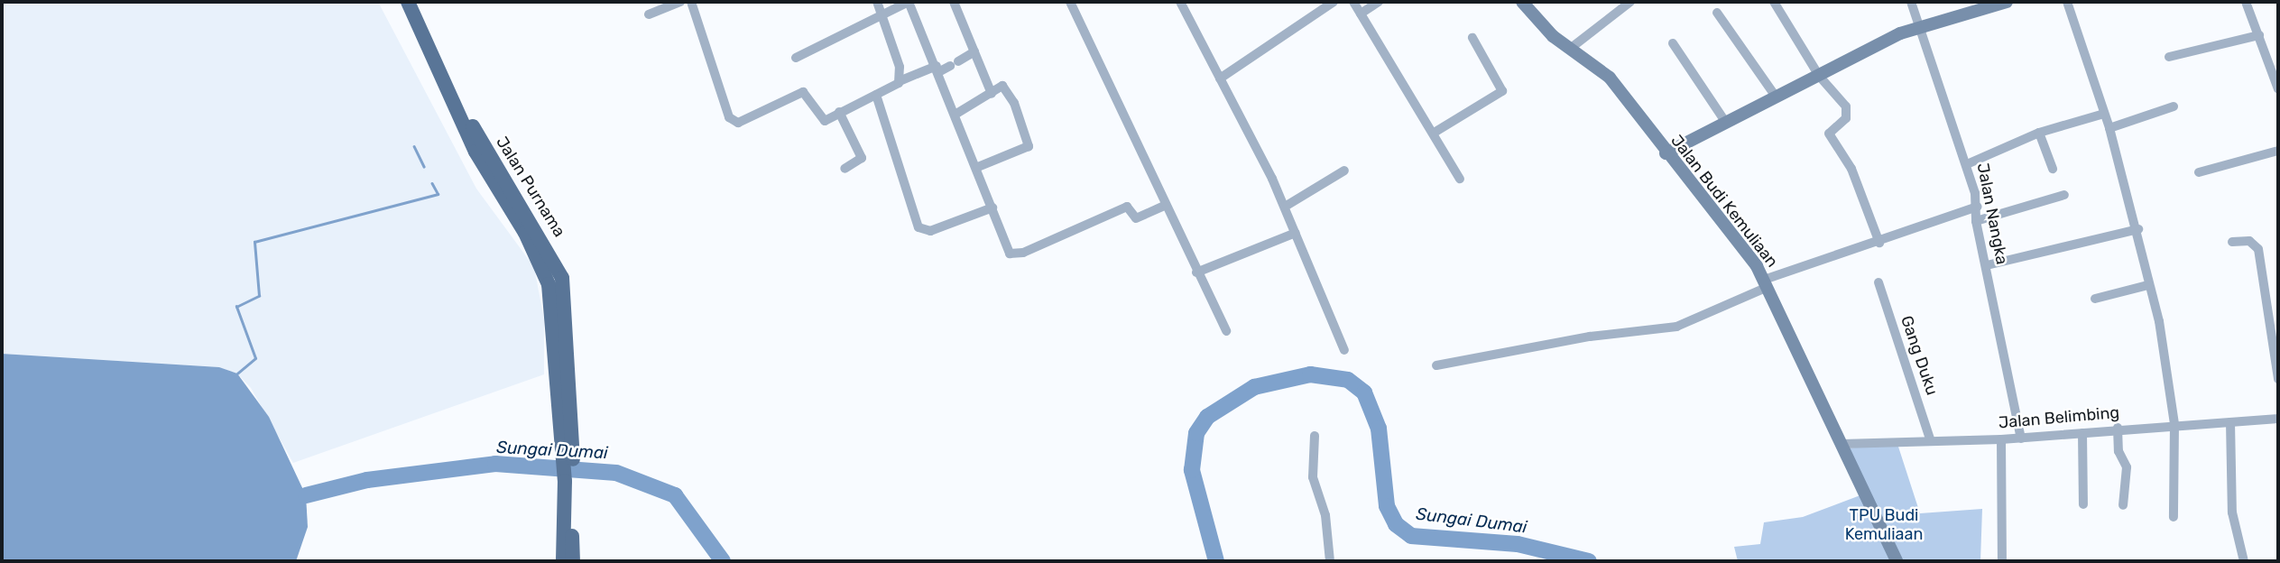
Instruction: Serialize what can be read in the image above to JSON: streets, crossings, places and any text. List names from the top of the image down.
{
  "streets": {
    "main road": ["Jalan Purnama"],
    "street": [
      "Jalan Budi Kemuliaan",
      "Jalan Nangka",
      "Gang Duku",
      "Jalan Belimbing"
    ]
  },
  "crossings": [
    ["Jalan Budi Kemuliaan", "Jalan Belimbing"],
    ["Jalan Nangka", "Jalan Belimbing"],
    ["Gang Duku", "Jalan Belimbing"]
  ],
  "water": ["Sungai Dumai"],
  "parks": ["TPU Budi Kemuliaan"]
}
